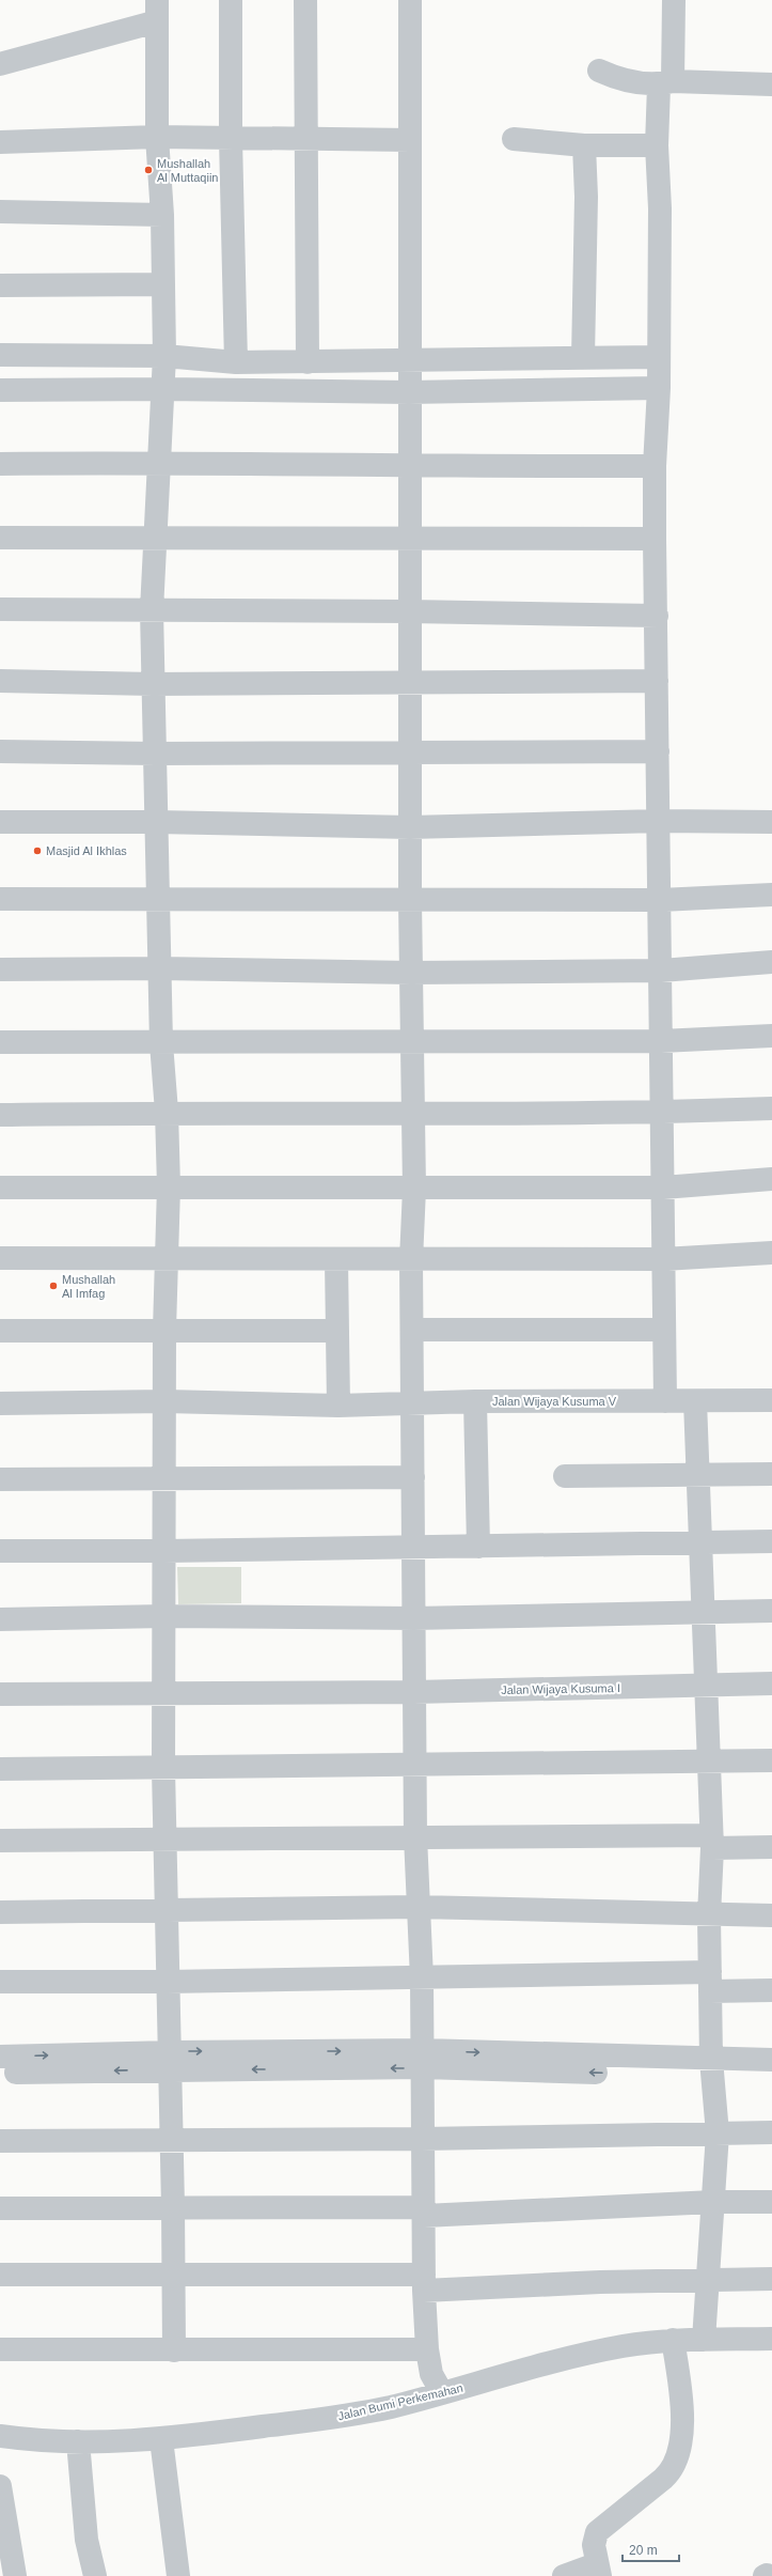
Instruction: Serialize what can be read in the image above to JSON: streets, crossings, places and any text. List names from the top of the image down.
{
  "streets": {
    "street": ["Jalan Wijaya Kusuma V", "Jalan Wijaya Kusuma I", "Jalan Bumi Perkemahan"]
  },
  "places": ["Mushallah Al Muttaqiin", "Masjid Al Ikhlas", "Mushallah Al Imfag"],
  "scale_bar": "20 m"
}
